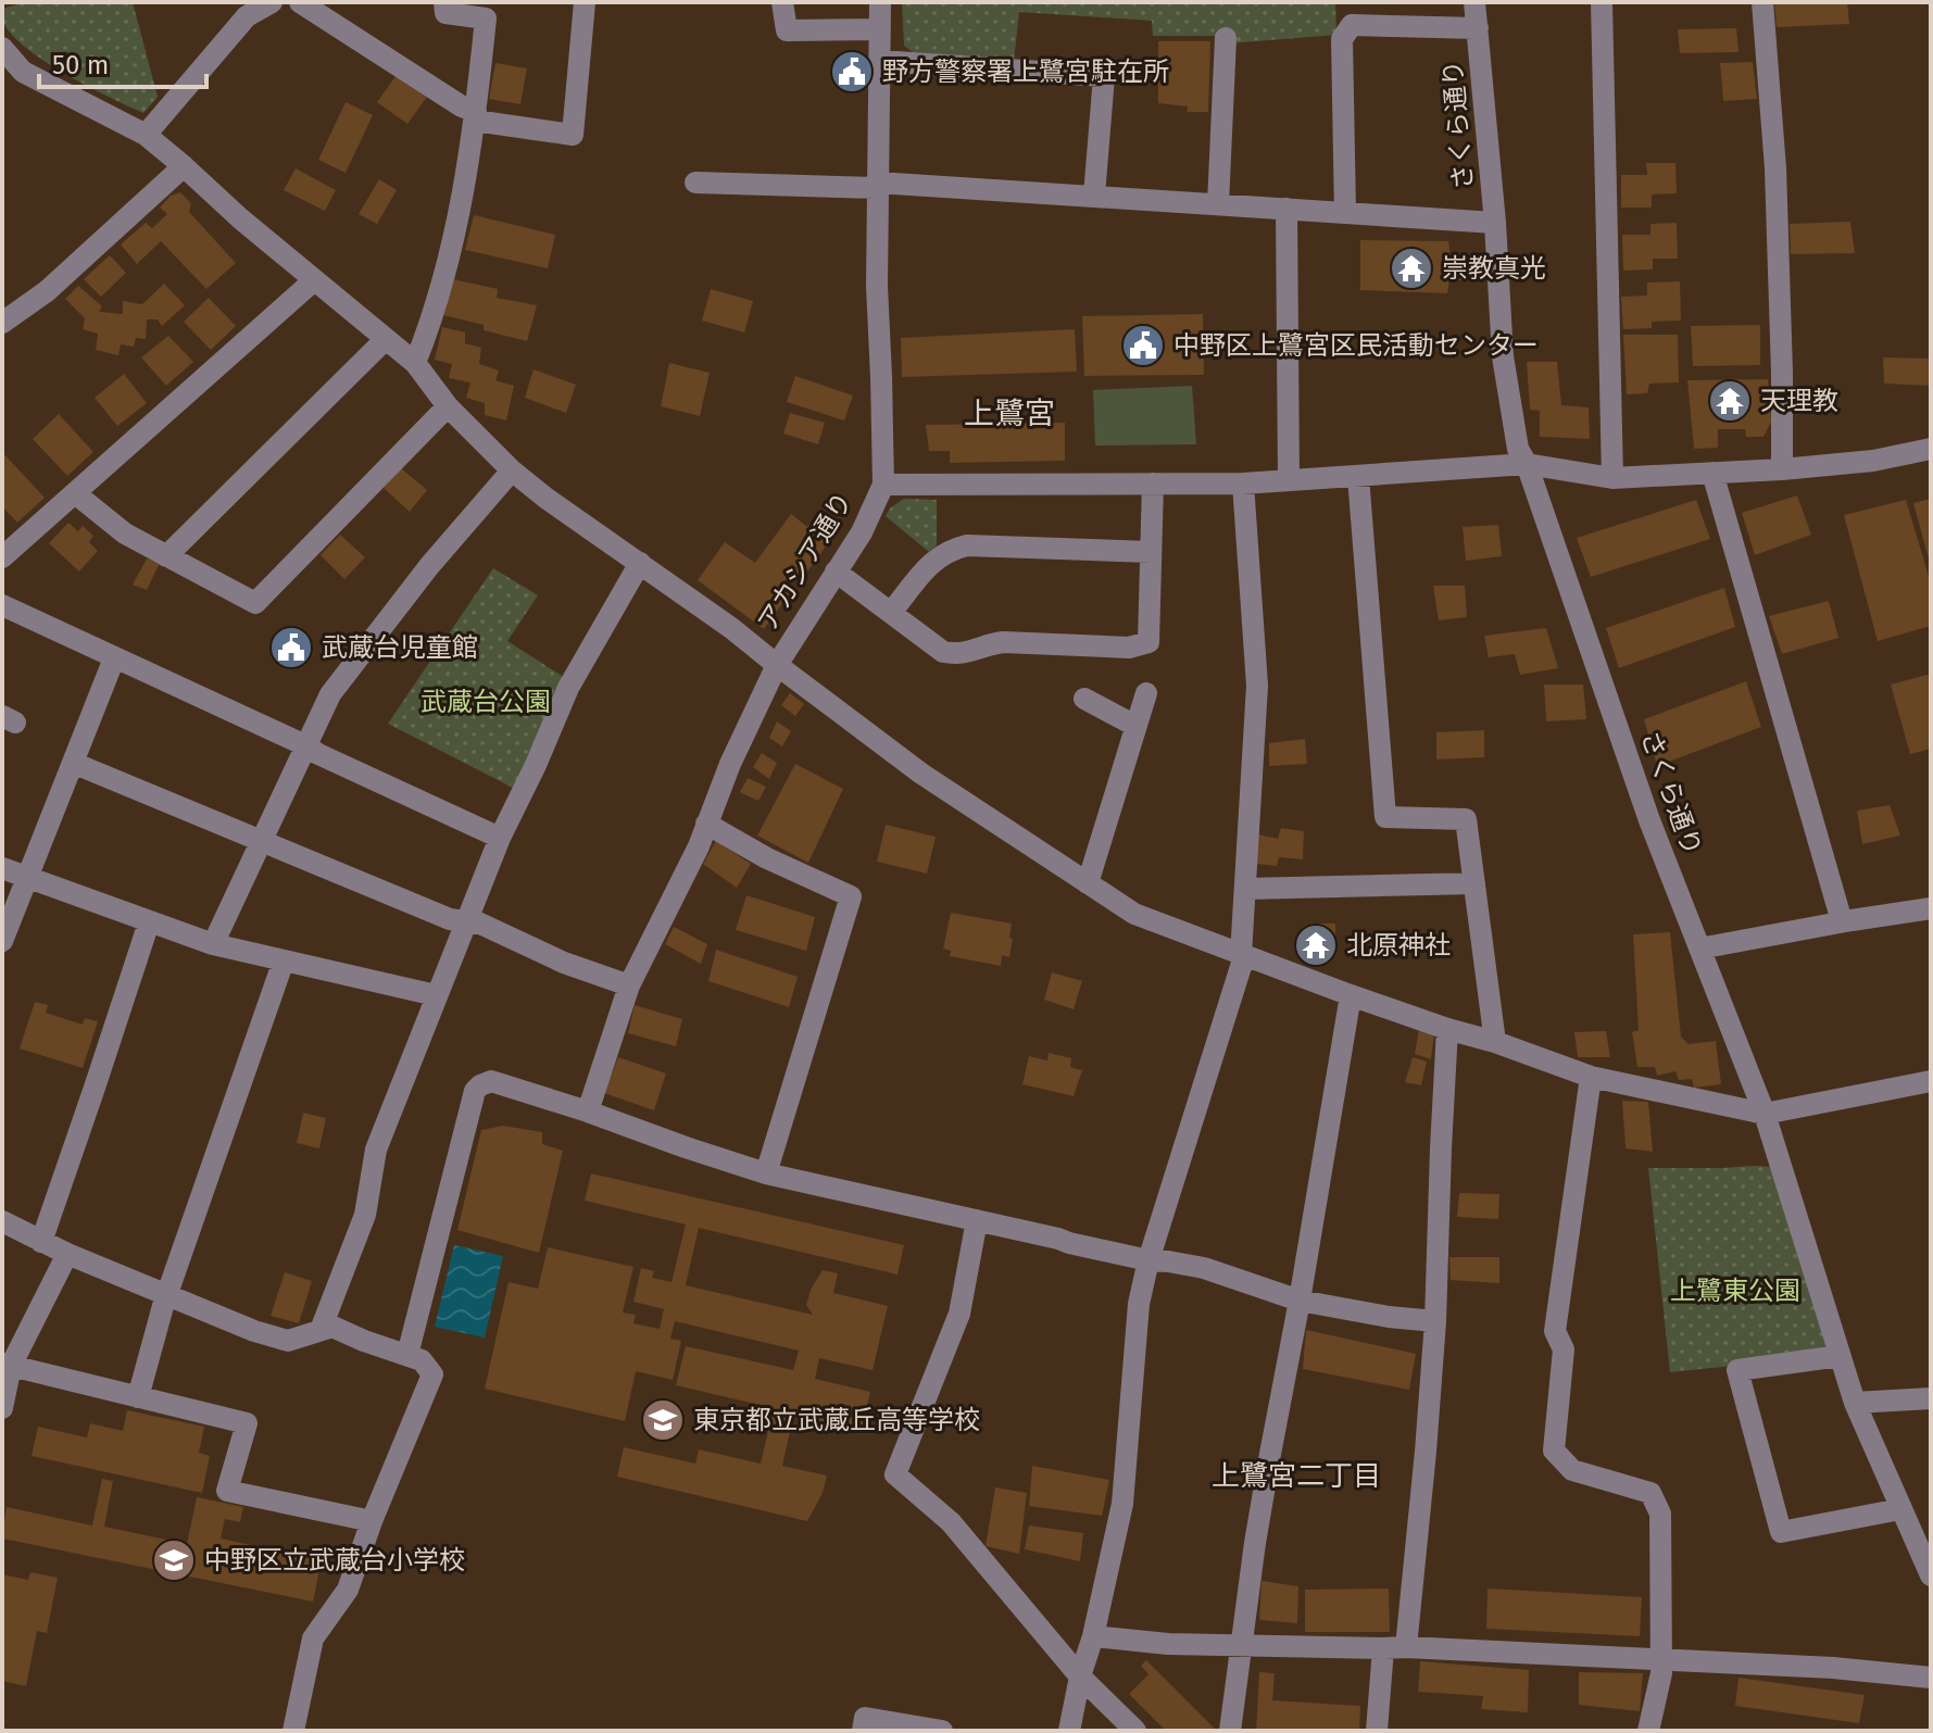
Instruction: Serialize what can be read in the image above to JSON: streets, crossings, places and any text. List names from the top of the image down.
{
  "streets": {
    "street": ["さくら通り", "アカシア通り"]
  },
  "districts": ["上鷺宮", "上鷺宮二丁目"],
  "parks": ["武蔵台公園", "上鷺東公園"],
  "places": {
    "public building": ["野方警察署上鷺宮駐在所", "中野区上鷺宮区民活動センター", "武蔵台児童館"],
    "temple": ["崇教真光", "天理教", "北原神社"],
    "school or university": ["東京都立武蔵丘高等学校", "中野区立武蔵台小学校"]
  },
  "scale_bar": "50 m"
}
